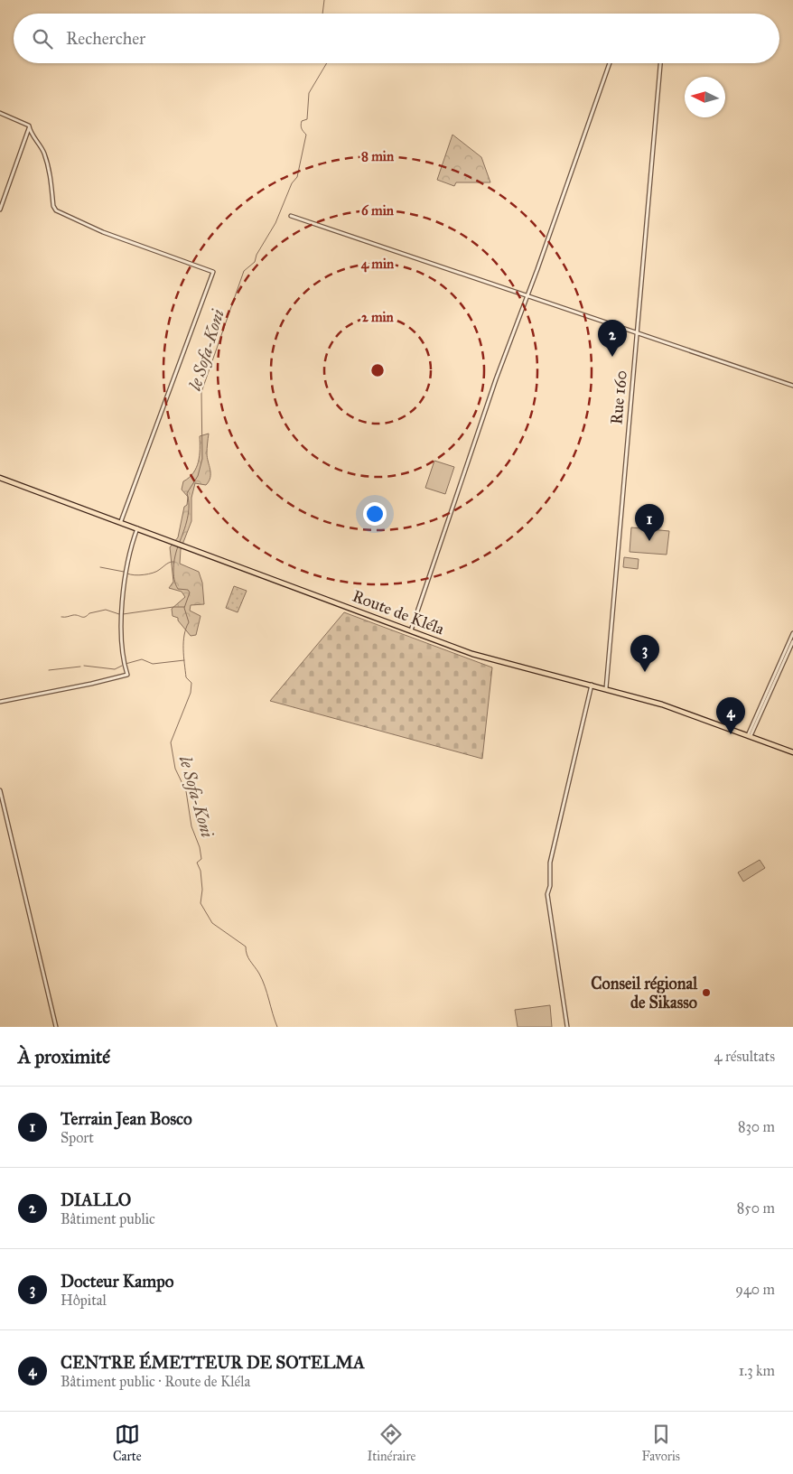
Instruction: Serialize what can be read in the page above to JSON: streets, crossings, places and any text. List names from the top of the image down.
{
  "streets": {
    "main road": ["Route de Kléla"],
    "street": ["Rue 160"]
  },
  "crossings": [
    ["Rue 160", "Route de Kléla"]
  ],
  "water": ["le Sofa-Koni"],
  "places": ["Conseil régional de Sikasso"],
  "north": "left",
  "page": {
    "search": "Rechercher",
    "pins": [
      "2",
      "1",
      "3",
      "4"
    ],
    "heading": ["À proximité", "4 résultats"],
    "list": [
      {
        "mark": "1",
        "name": "Terrain Jean Bosco",
        "note": "Sport",
        "value": "830 m"
      },
      {
        "mark": "2",
        "name": "DIALLO",
        "note": "Bâtiment public",
        "value": "850 m"
      },
      {
        "mark": "3",
        "name": "Docteur Kampo",
        "note": "Hôpital",
        "value": "940 m"
      },
      {
        "mark": "4",
        "name": "CENTRE ÉMETTEUR DE SOTELMA",
        "note": "Bâtiment public · Route de Kléla",
        "value": "1.3 km"
      }
    ],
    "nav": ["Carte", "Itinéraire", "Favoris"]
  },
  "rings": [
    "8 min",
    "6 min",
    "4 min",
    "2 min"
  ]
}
